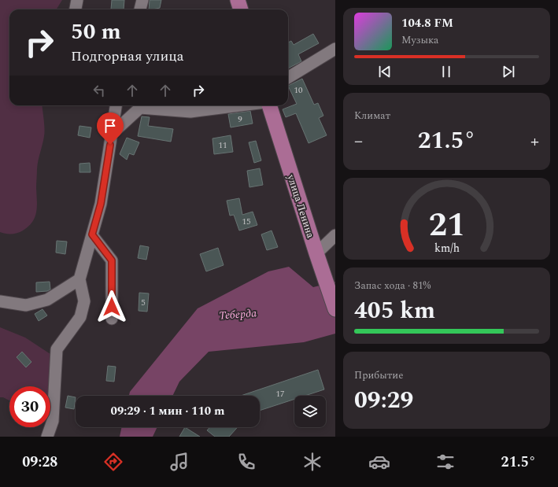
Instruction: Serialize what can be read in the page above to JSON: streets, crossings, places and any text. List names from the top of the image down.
{
  "streets": {
    "main road": ["улица Ленина"]
  },
  "water": ["Теберда"],
  "house_numbers": [
    "10",
    "9",
    "11",
    "15",
    "5",
    "17"
  ],
  "page": {
    "turn": ["50 m", "Подгорная улица"],
    "song": ["104.8 FM", "Музыка"],
    "tile": [
      "Климат",
      ["Запас хода · 81%", "405 km"],
      ["Прибытие", "09:29"]
    ],
    "heat": ["−", "21.5°", "+"],
    "limit": "30",
    "trip": "09:29 · 1 мин · 110 m",
    "tabs": ["09:28", "21.5°"],
    "gauge": ["21", "km/h"]
  }
}
